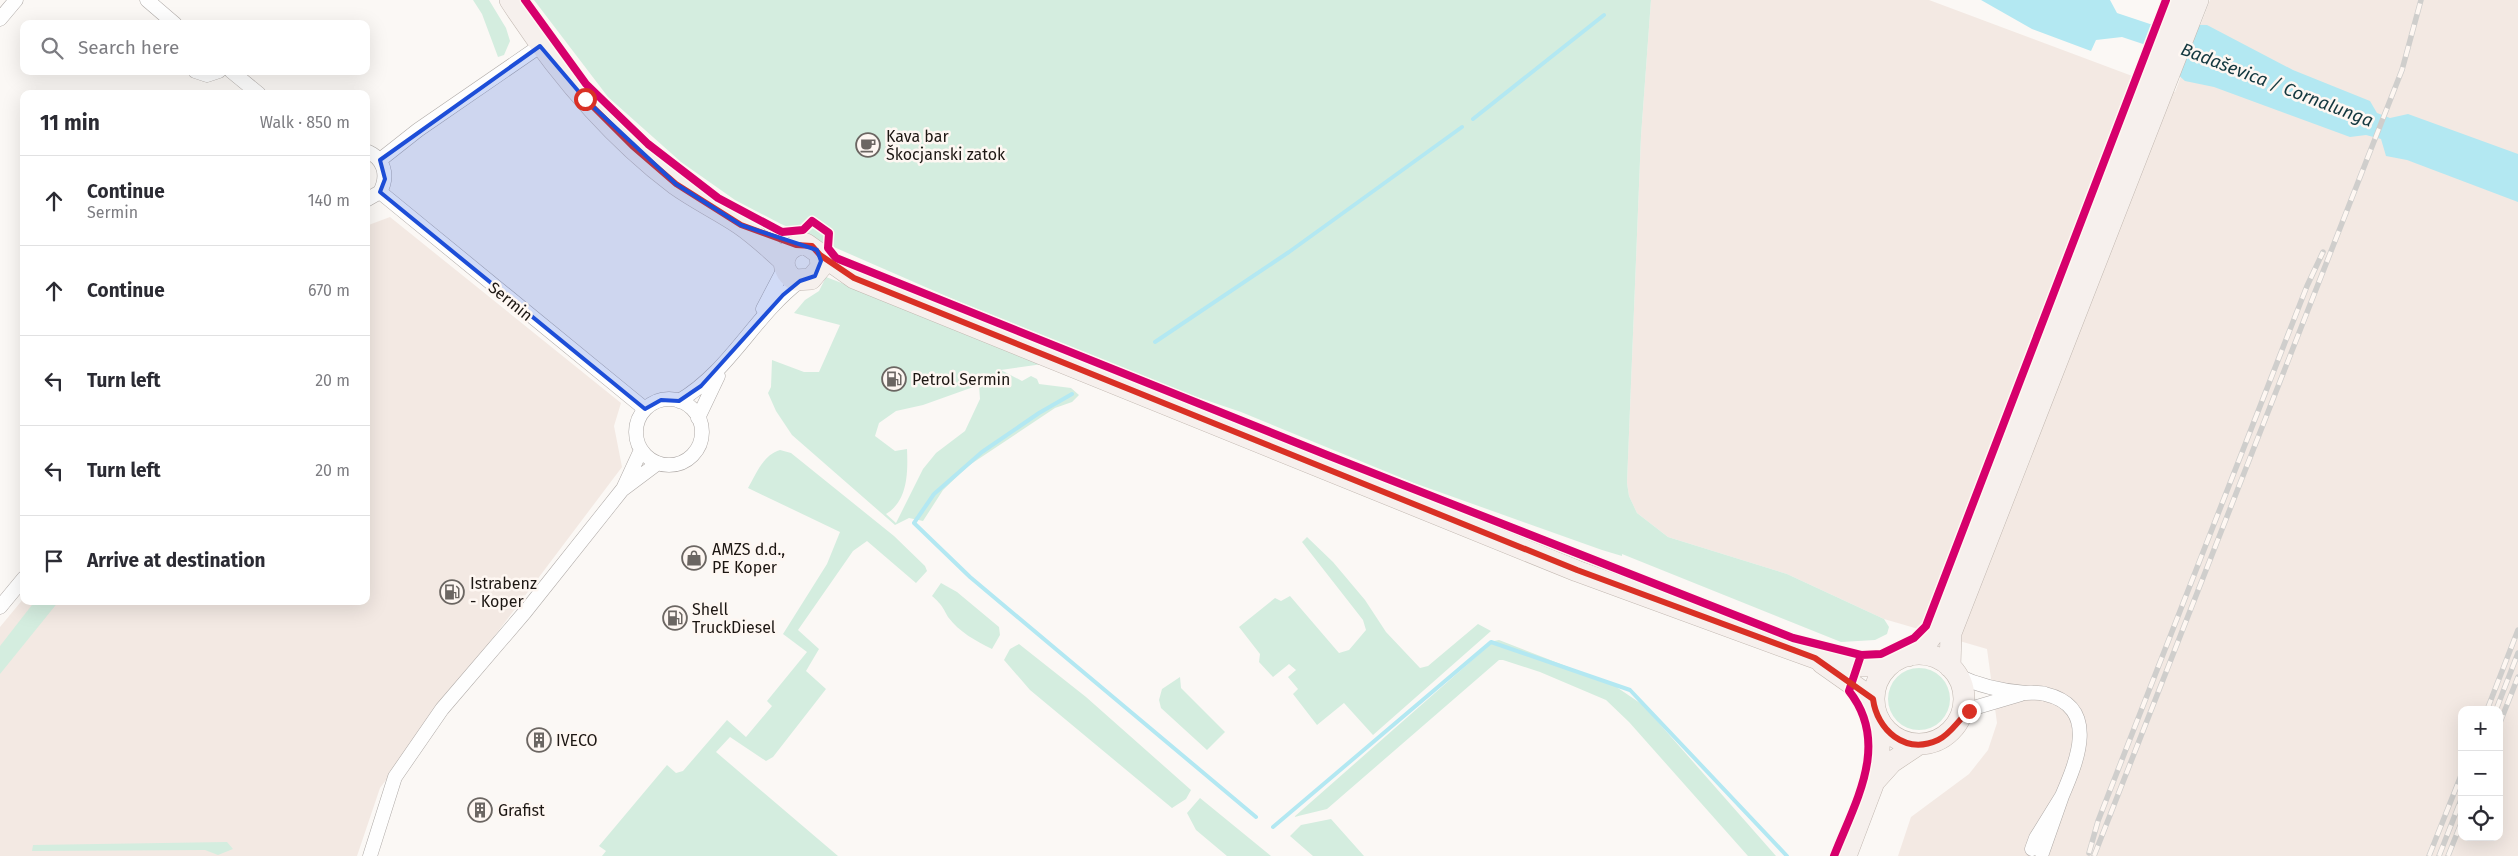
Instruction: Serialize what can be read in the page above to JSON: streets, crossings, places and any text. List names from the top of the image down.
{
  "streets": {
    "street": ["Sermin"]
  },
  "water": ["Badaševica / Cornalunga"],
  "places": {
    "cafe": ["Kava bar Škocjanski zatok"],
    "fuel station": ["Petrol Sermin", "Istrabenz - Koper", "Shell TruckDiesel"],
    "shop": ["AMZS d.d., PE Koper"],
    "building": ["IVECO", "Grafist"]
  },
  "page": {
    "search": "Search here",
    "heading": ["11 min", "Walk · 850 m"],
    "list": [
      ["Continue", "Sermin", "140 m"],
      ["Continue", "670 m"],
      ["Turn left", "20 m"],
      ["Turn left", "20 m"],
      "Arrive at destination"
    ],
    "map_buttons": ["+", "−"]
  }
}
